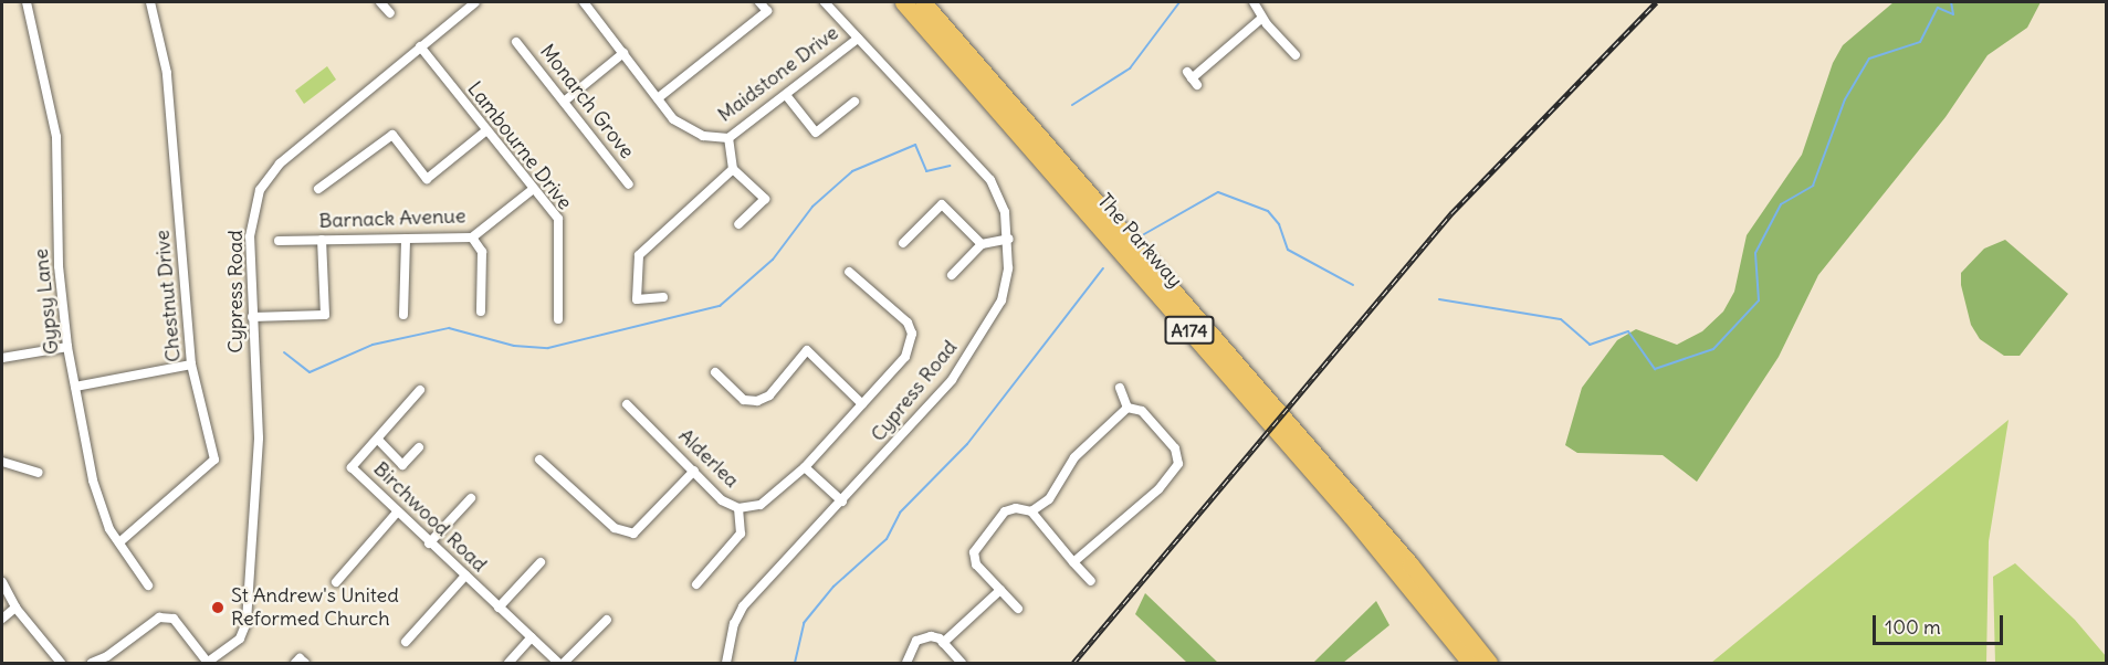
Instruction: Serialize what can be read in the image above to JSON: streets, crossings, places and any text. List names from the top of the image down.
{
  "streets": {
    "highway": ["The Parkway", "A174"],
    "street": [
      "Maidstone Drive",
      "Monarch Grove",
      "Lambourne Drive",
      "Barnack Avenue",
      "Cypress Road",
      "Chestnut Drive",
      "Gypsy Lane",
      "Alderlea",
      "Birchwood Road"
    ]
  },
  "crossings": [
    ["Maidstone Drive", "Cypress Road"],
    ["Lambourne Drive", "Barnack Avenue"],
    ["Lambourne Drive", "Cypress Road"],
    ["Chestnut Drive", "Gypsy Lane"]
  ],
  "places": ["St Andrew's United Reformed Church"],
  "scale_bar": "100 m"
}
